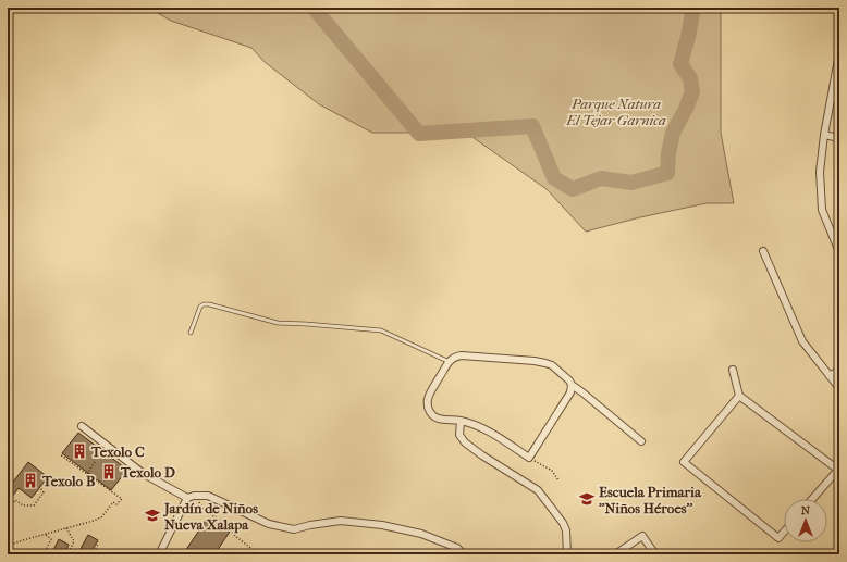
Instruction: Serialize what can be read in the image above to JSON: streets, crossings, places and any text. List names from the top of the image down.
{
  "parks": ["Parque Natura El Tejar Garnica"],
  "places": {
    "building": ["Texolo C", "Texolo D", "Texolo B"],
    "school or university": ["Escuela Primaria ''Niños Héroes''", "Jardín de Niños Nueva Xalapa"]
  },
  "north": "top"
}
